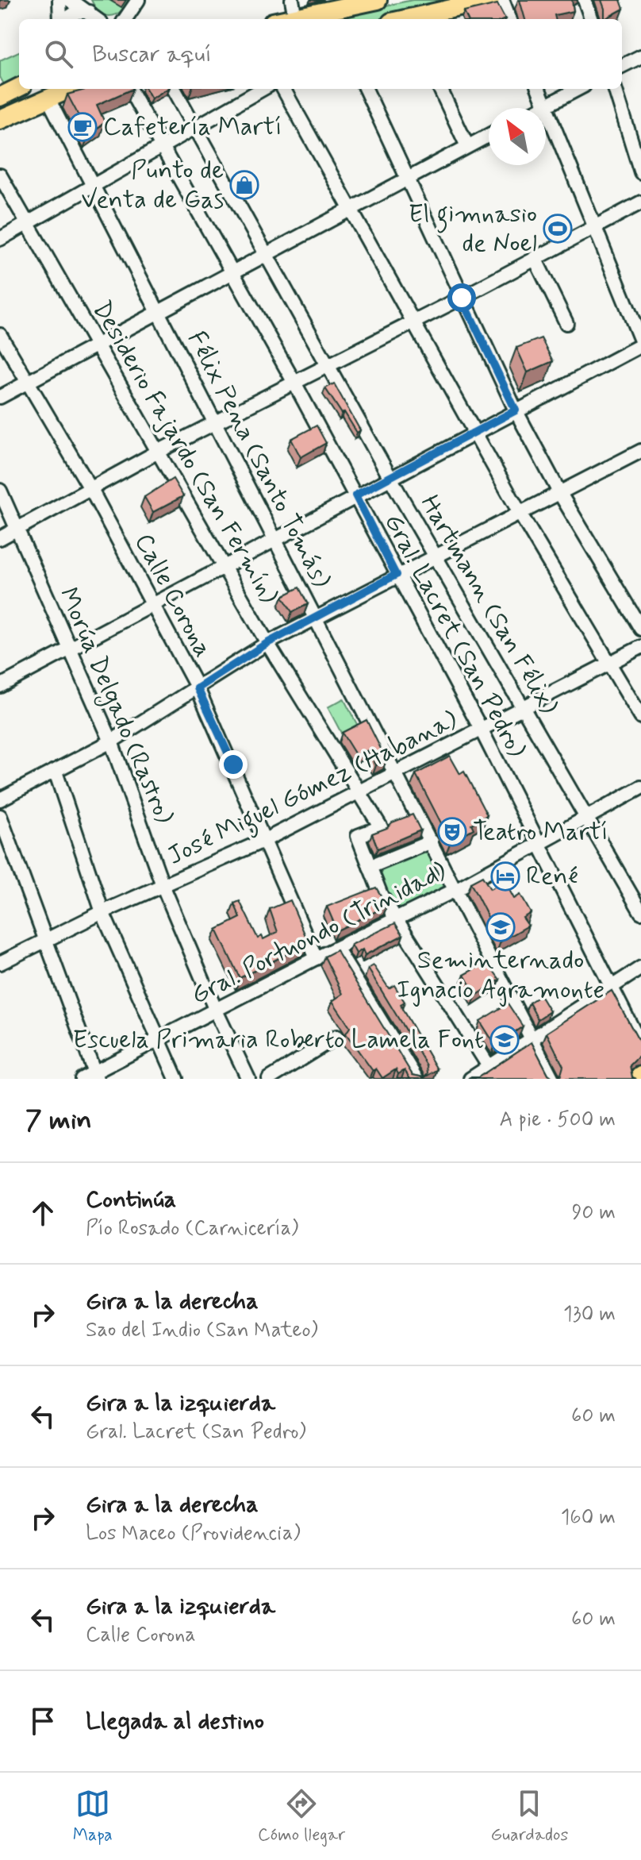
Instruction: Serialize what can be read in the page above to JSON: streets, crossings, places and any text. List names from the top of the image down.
{
  "streets": {
    "street": [
      "Desiderio Fajardo (San Fermín)",
      "Félix Pena (Santo Tomás)",
      "Calle Corona",
      "Hartmann (San Félix)",
      "Gral. Lacret (San Pedro)",
      "Morúa Delgado (Rastro)",
      "José Miguel Gómez (Habana)",
      "Gral. Portuondo (Trinidad)"
    ]
  },
  "crossings": [
    ["Desiderio Fajardo (San Fermín)", "José Miguel Gómez (Habana)"],
    ["Desiderio Fajardo (San Fermín)", "Gral. Portuondo (Trinidad)"],
    ["Félix Pena (Santo Tomás)", "José Miguel Gómez (Habana)"],
    ["Félix Pena (Santo Tomás)", "Gral. Portuondo (Trinidad)"],
    ["Calle Corona", "José Miguel Gómez (Habana)"],
    ["Calle Corona", "Gral. Portuondo (Trinidad)"],
    ["Hartmann (San Félix)", "José Miguel Gómez (Habana)"],
    ["Hartmann (San Félix)", "Gral. Portuondo (Trinidad)"],
    ["Gral. Lacret (San Pedro)", "José Miguel Gómez (Habana)"],
    ["Gral. Lacret (San Pedro)", "Gral. Portuondo (Trinidad)"],
    ["Morúa Delgado (Rastro)", "José Miguel Gómez (Habana)"],
    ["Morúa Delgado (Rastro)", "Gral. Portuondo (Trinidad)"]
  ],
  "places": {
    "cafe": ["Cafetería Martí"],
    "shop": ["Punto de Venta de Gas"],
    "sports": ["El gimnasio de Noel"],
    "theatre": ["Teatro Martí"],
    "hotel": ["René"],
    "school or university": ["Seminternado Ignacio Agramonte", "Escuela Primaria Roberto Lamela Font"]
  },
  "north": "top left",
  "page": {
    "search": "Buscar aquí",
    "heading": ["7 min", "A pie · 500 m"],
    "list": [
      ["Continúa", "Pío Rosado (Carnicería)", "90 m"],
      ["Gira a la derecha", "Sao del Indio (San Mateo)", "130 m"],
      ["Gira a la izquierda", "Gral. Lacret (San Pedro)", "60 m"],
      ["Gira a la derecha", "Los Maceo (Providencia)", "160 m"],
      ["Gira a la izquierda", "Calle Corona", "60 m"],
      "Llegada al destino"
    ],
    "nav": ["Mapa", "Cómo llegar", "Guardados"]
  }
}
